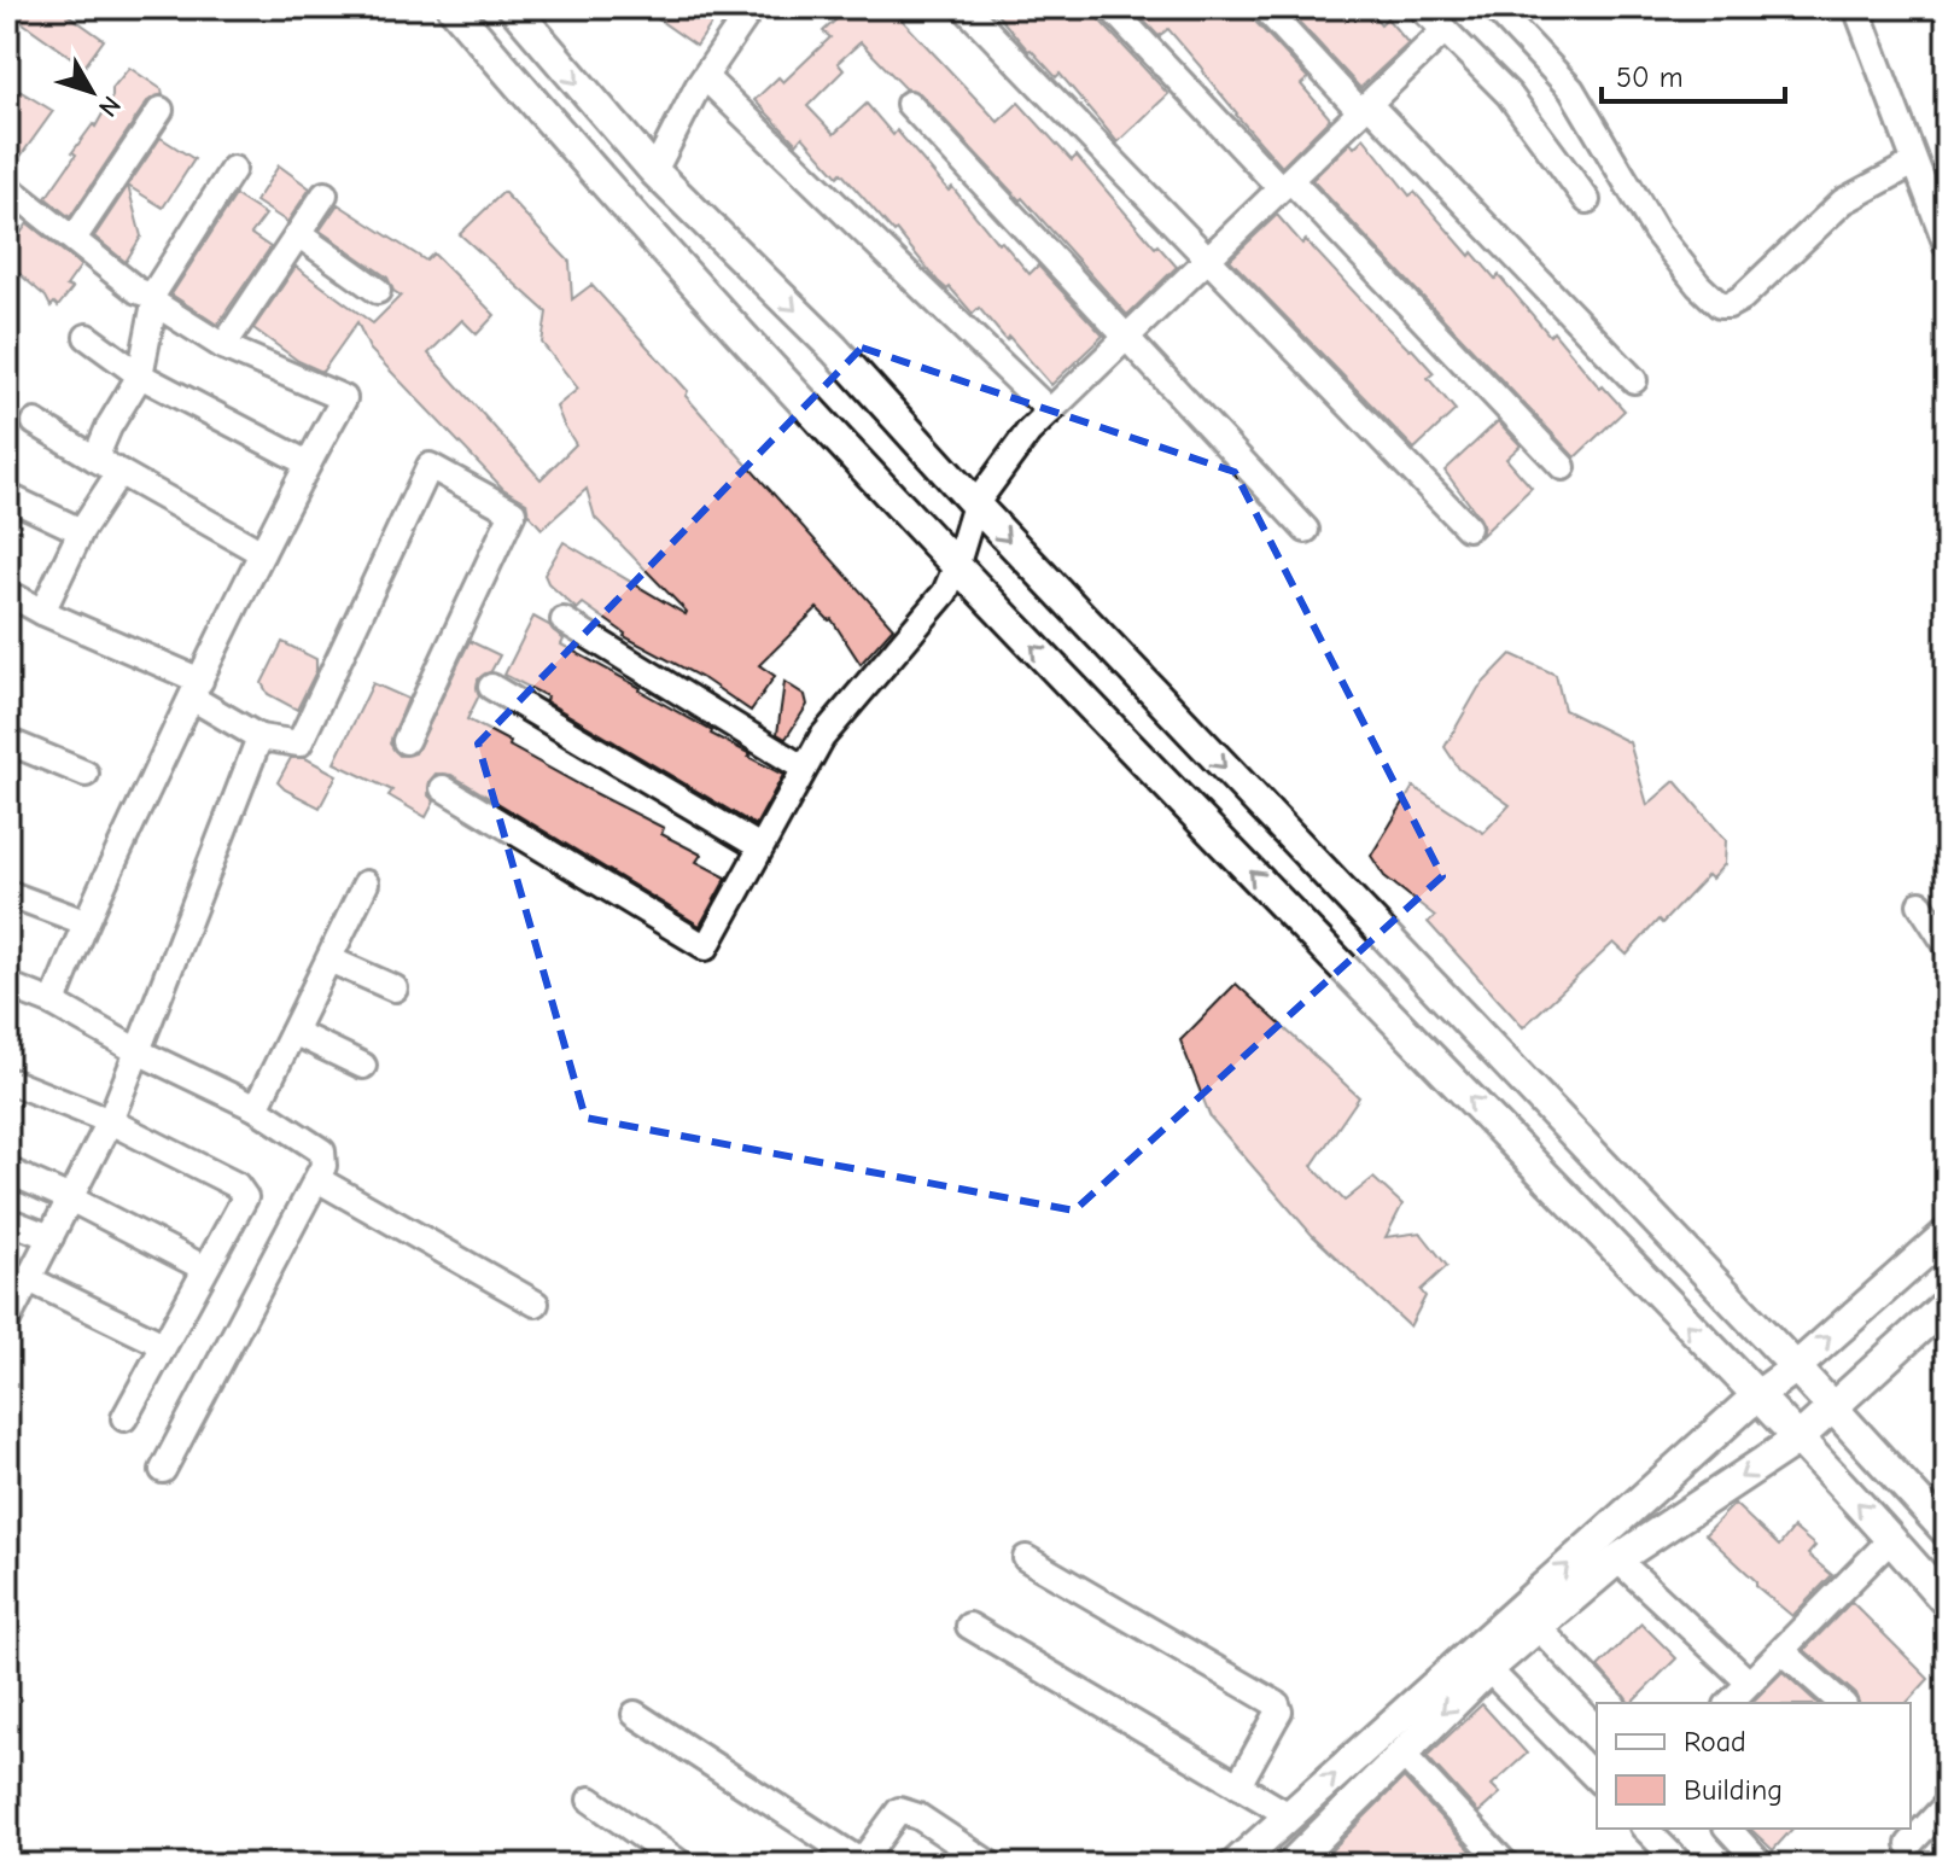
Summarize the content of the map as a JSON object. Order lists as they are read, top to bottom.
{
  "legend": ["Road", "Building"],
  "scale_bar": "50 m",
  "north": "bottom right"
}
